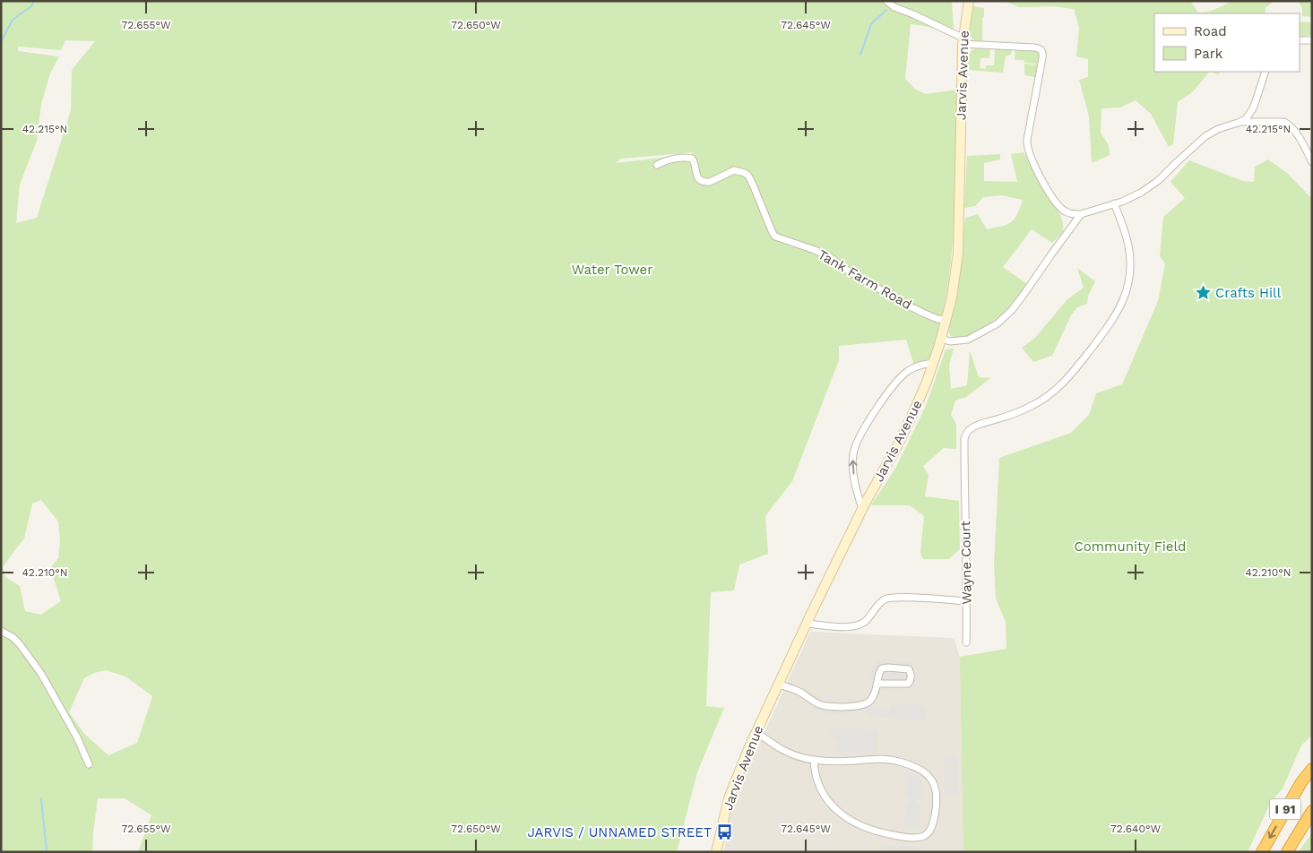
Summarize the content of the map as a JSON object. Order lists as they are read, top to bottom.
{
  "streets": {
    "highway": ["I 91"],
    "street": ["Jarvis Avenue", "Tank Farm Road", "Wayne Court"]
  },
  "crossings": [
    ["Jarvis Avenue", "Tank Farm Road"]
  ],
  "parks": ["Water Tower", "Community Field"],
  "places": {
    "place": ["Crafts Hill"],
    "bus stop": ["JARVIS / UNNAMED STREET"]
  },
  "legend": ["Road", "Park"],
  "coordinates": [
    "72.655°W",
    "72.650°W",
    "72.645°W",
    "42.215°N",
    "42.210°N",
    "72.640°W"
  ]
}
